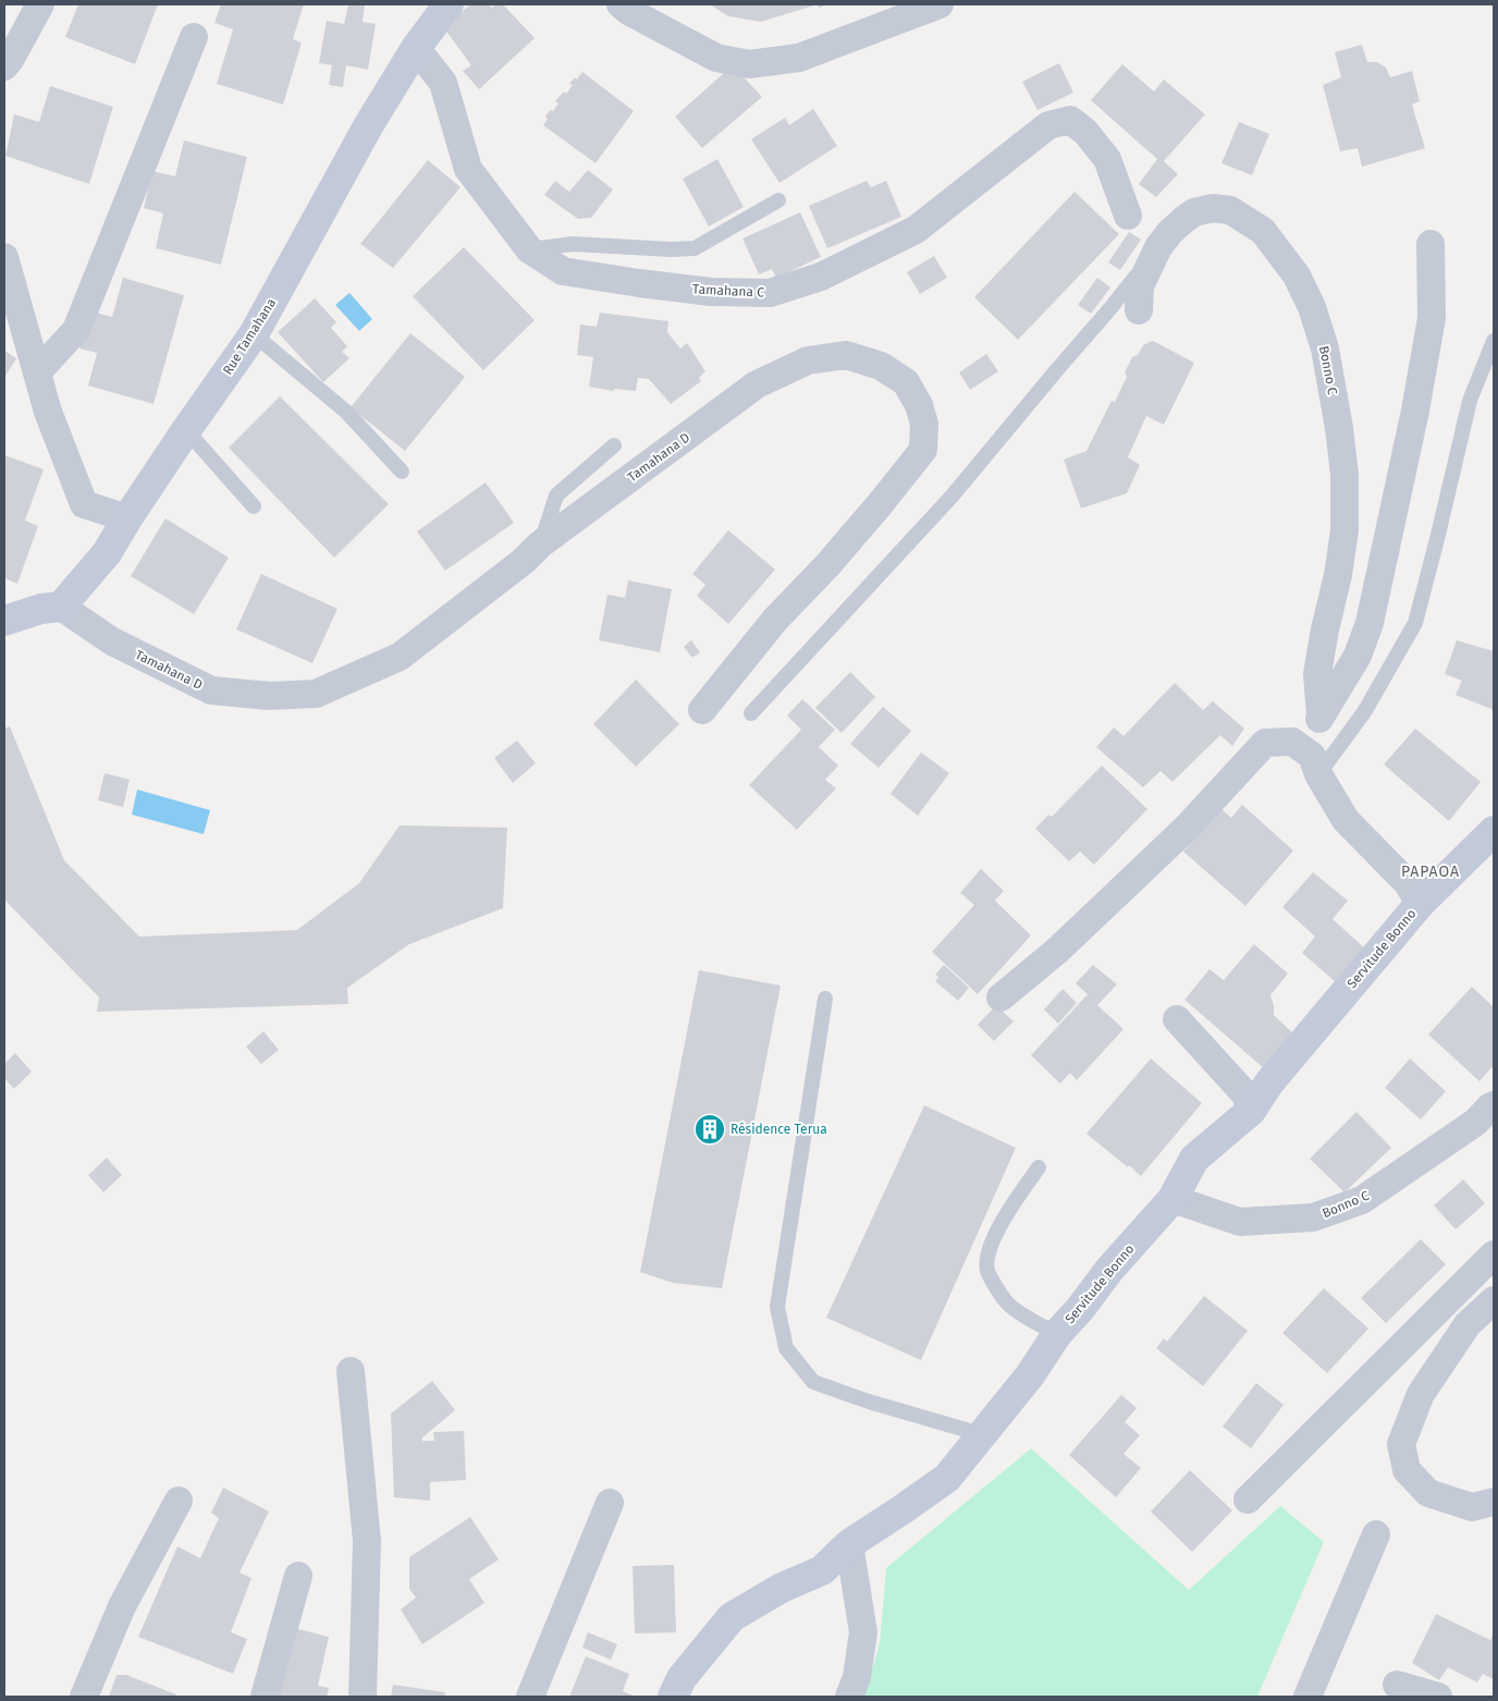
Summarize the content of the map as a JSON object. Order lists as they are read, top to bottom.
{
  "streets": {
    "street": [
      "Tamahana C",
      "Rue Tamahana",
      "Bonno C",
      "Tamahana D",
      "Servitude Bonno"
    ]
  },
  "crossings": [
    ["Tamahana C", "Rue Tamahana"],
    ["Rue Tamahana", "Tamahana D"],
    ["Bonno C", "Servitude Bonno"]
  ],
  "districts": ["PAPAOA"],
  "places": {
    "building": ["Résidence Terua"]
  }
}
